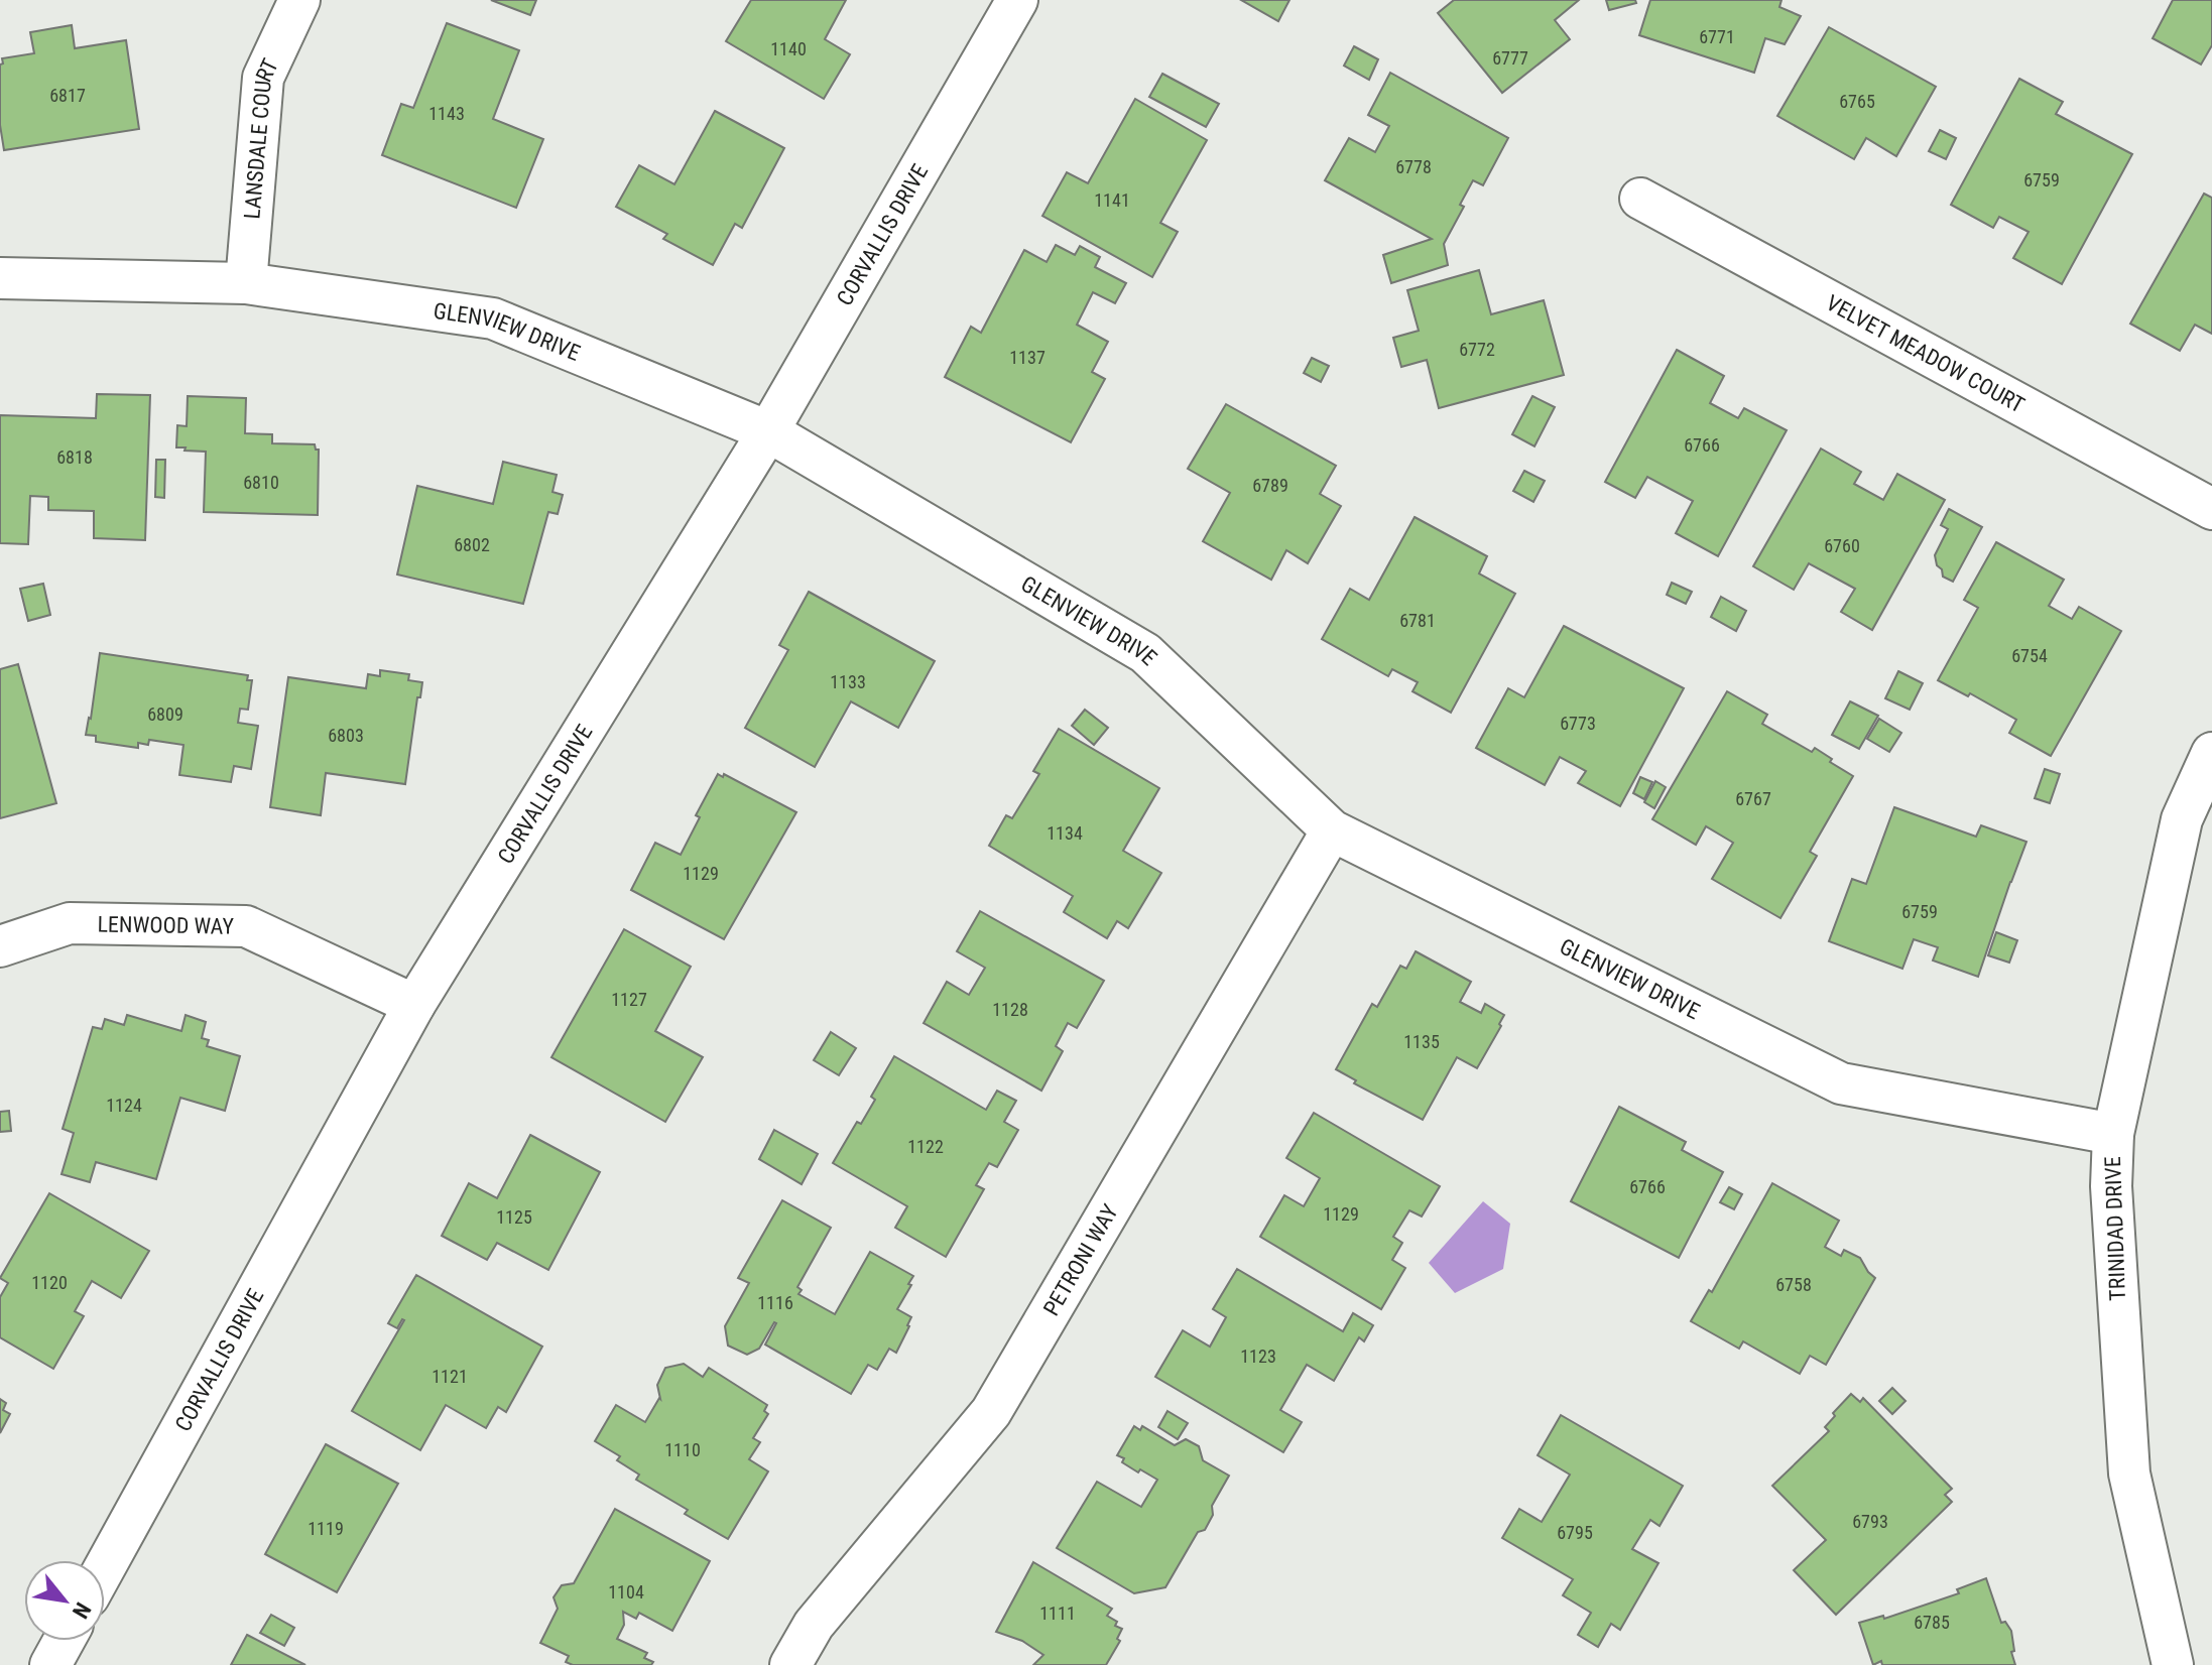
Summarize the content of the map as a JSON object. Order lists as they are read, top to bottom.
{
  "streets": {
    "street": [
      "LANSDALE COURT",
      "CORVALLIS DRIVE",
      "GLENVIEW DRIVE",
      "VELVET MEADOW COURT",
      "LENWOOD WAY",
      "TRINIDAD DRIVE",
      "PETRONI WAY"
    ]
  },
  "crossings": [
    ["LANSDALE COURT", "GLENVIEW DRIVE"],
    ["CORVALLIS DRIVE", "GLENVIEW DRIVE"],
    ["CORVALLIS DRIVE", "LENWOOD WAY"],
    ["GLENVIEW DRIVE", "TRINIDAD DRIVE"],
    ["GLENVIEW DRIVE", "PETRONI WAY"]
  ],
  "house_numbers": [
    "6771",
    "1140",
    "6777",
    "6817",
    "6765",
    "1143",
    "6778",
    "6759",
    "1141",
    "6772",
    "1137",
    "6766",
    "6818",
    "6810",
    "6789",
    "6802",
    "6760",
    "6781",
    "6754",
    "1133",
    "6809",
    "6773",
    "6803",
    "6767",
    "1134",
    "1129",
    "6759",
    "1127",
    "1128",
    "1135",
    "1124",
    "1122",
    "6766",
    "1129",
    "1125",
    "1120",
    "6758",
    "1116",
    "1123",
    "1121",
    "1110",
    "6793",
    "1119",
    "6795",
    "1104",
    "1111",
    "6785"
  ],
  "north": "bottom right"
}
